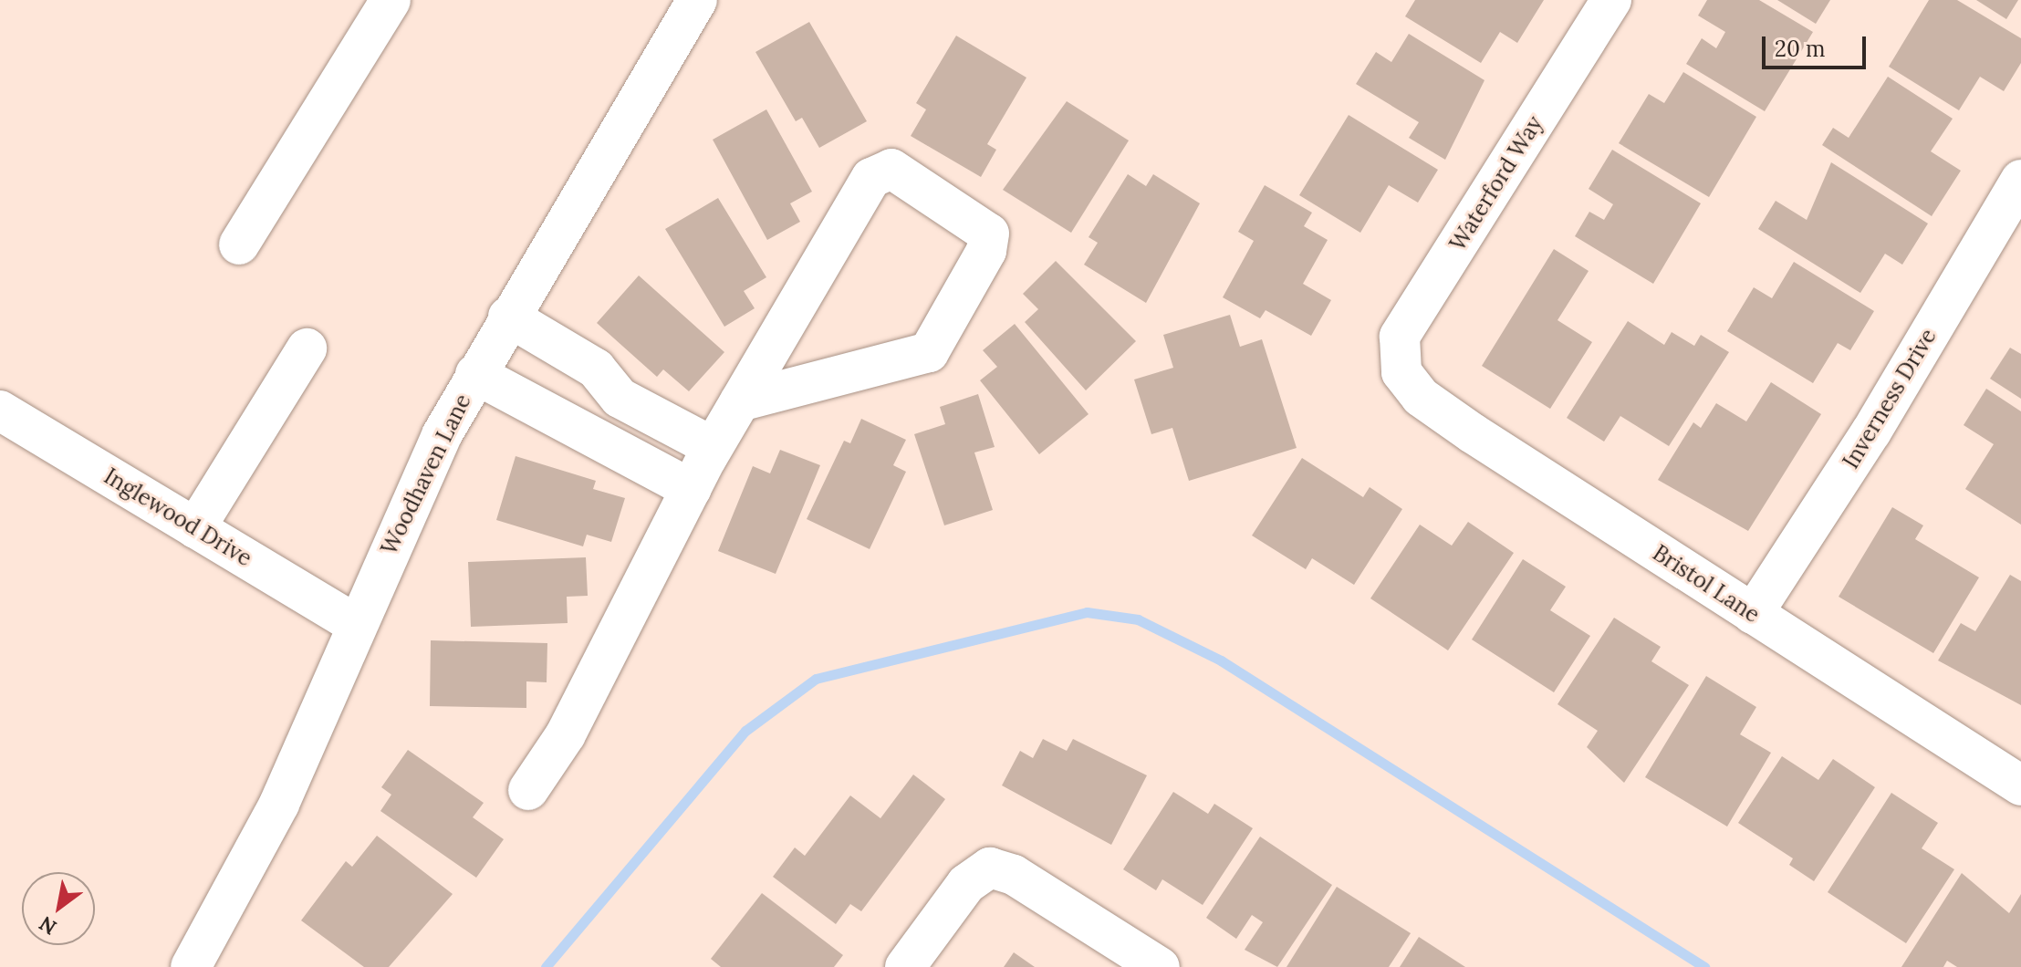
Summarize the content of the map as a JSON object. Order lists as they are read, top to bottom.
{
  "streets": {
    "street": [
      "Waterford Way",
      "Inverness Drive",
      "Woodhaven Lane",
      "Inglewood Drive",
      "Bristol Lane"
    ]
  },
  "crossings": [
    ["Waterford Way", "Bristol Lane"],
    ["Inverness Drive", "Bristol Lane"],
    ["Woodhaven Lane", "Inglewood Drive"]
  ],
  "scale_bar": "20 m",
  "north": "bottom left"
}
